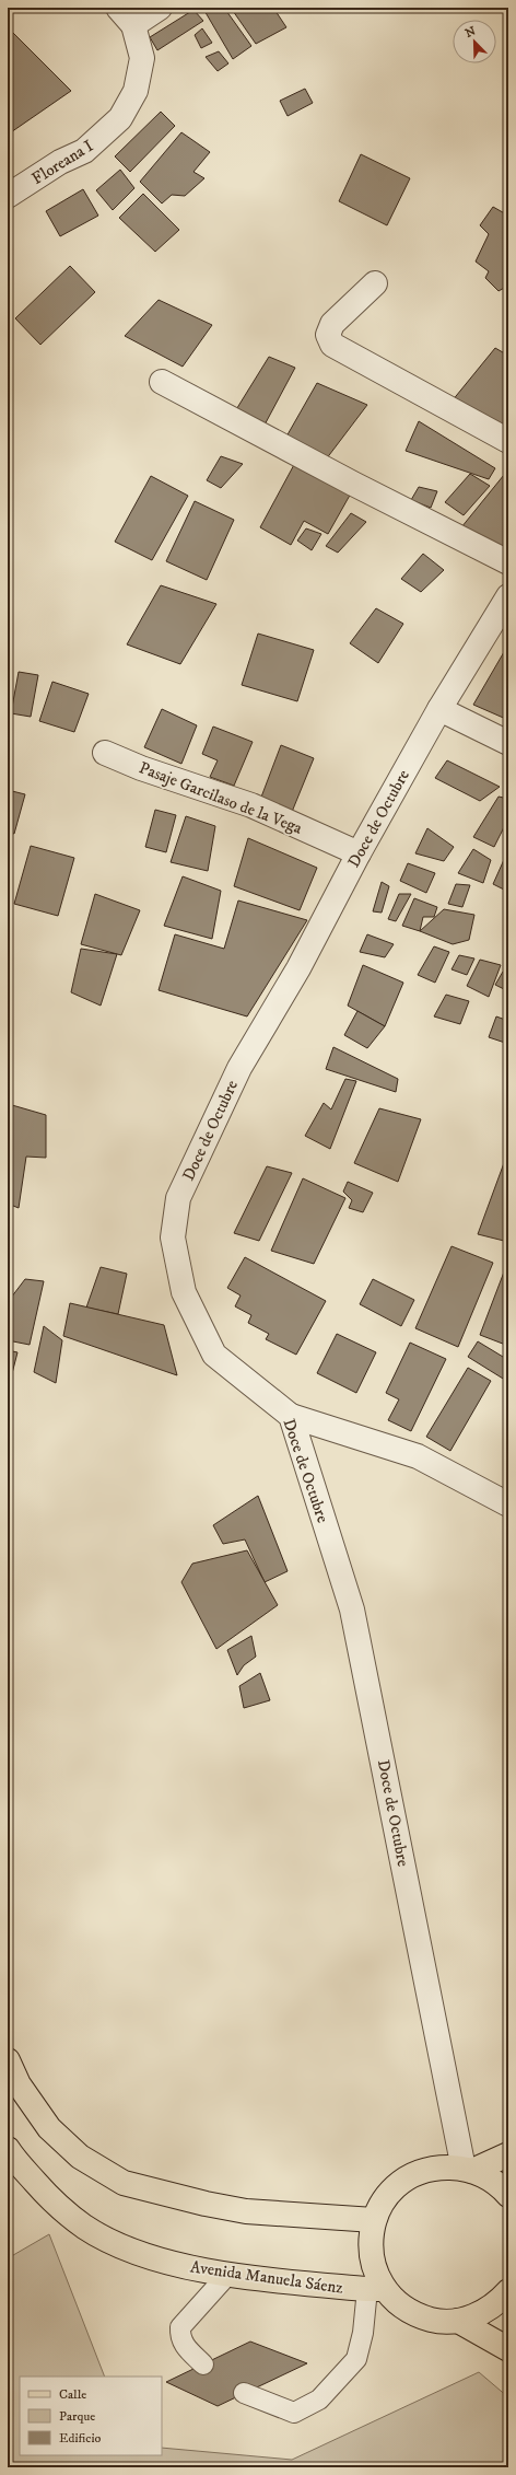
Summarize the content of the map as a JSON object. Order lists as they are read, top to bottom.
{
  "streets": {
    "main road": ["Avenida Manuela Sáenz"],
    "street": ["Floreana I", "Pasaje Garcilaso de la Vega", "Doce de Octubre"]
  },
  "crossings": [
    ["Pasaje Garcilaso de la Vega", "Doce de Octubre"]
  ],
  "legend": ["Calle", "Parque", "Edificio"],
  "north": "top left"
}
